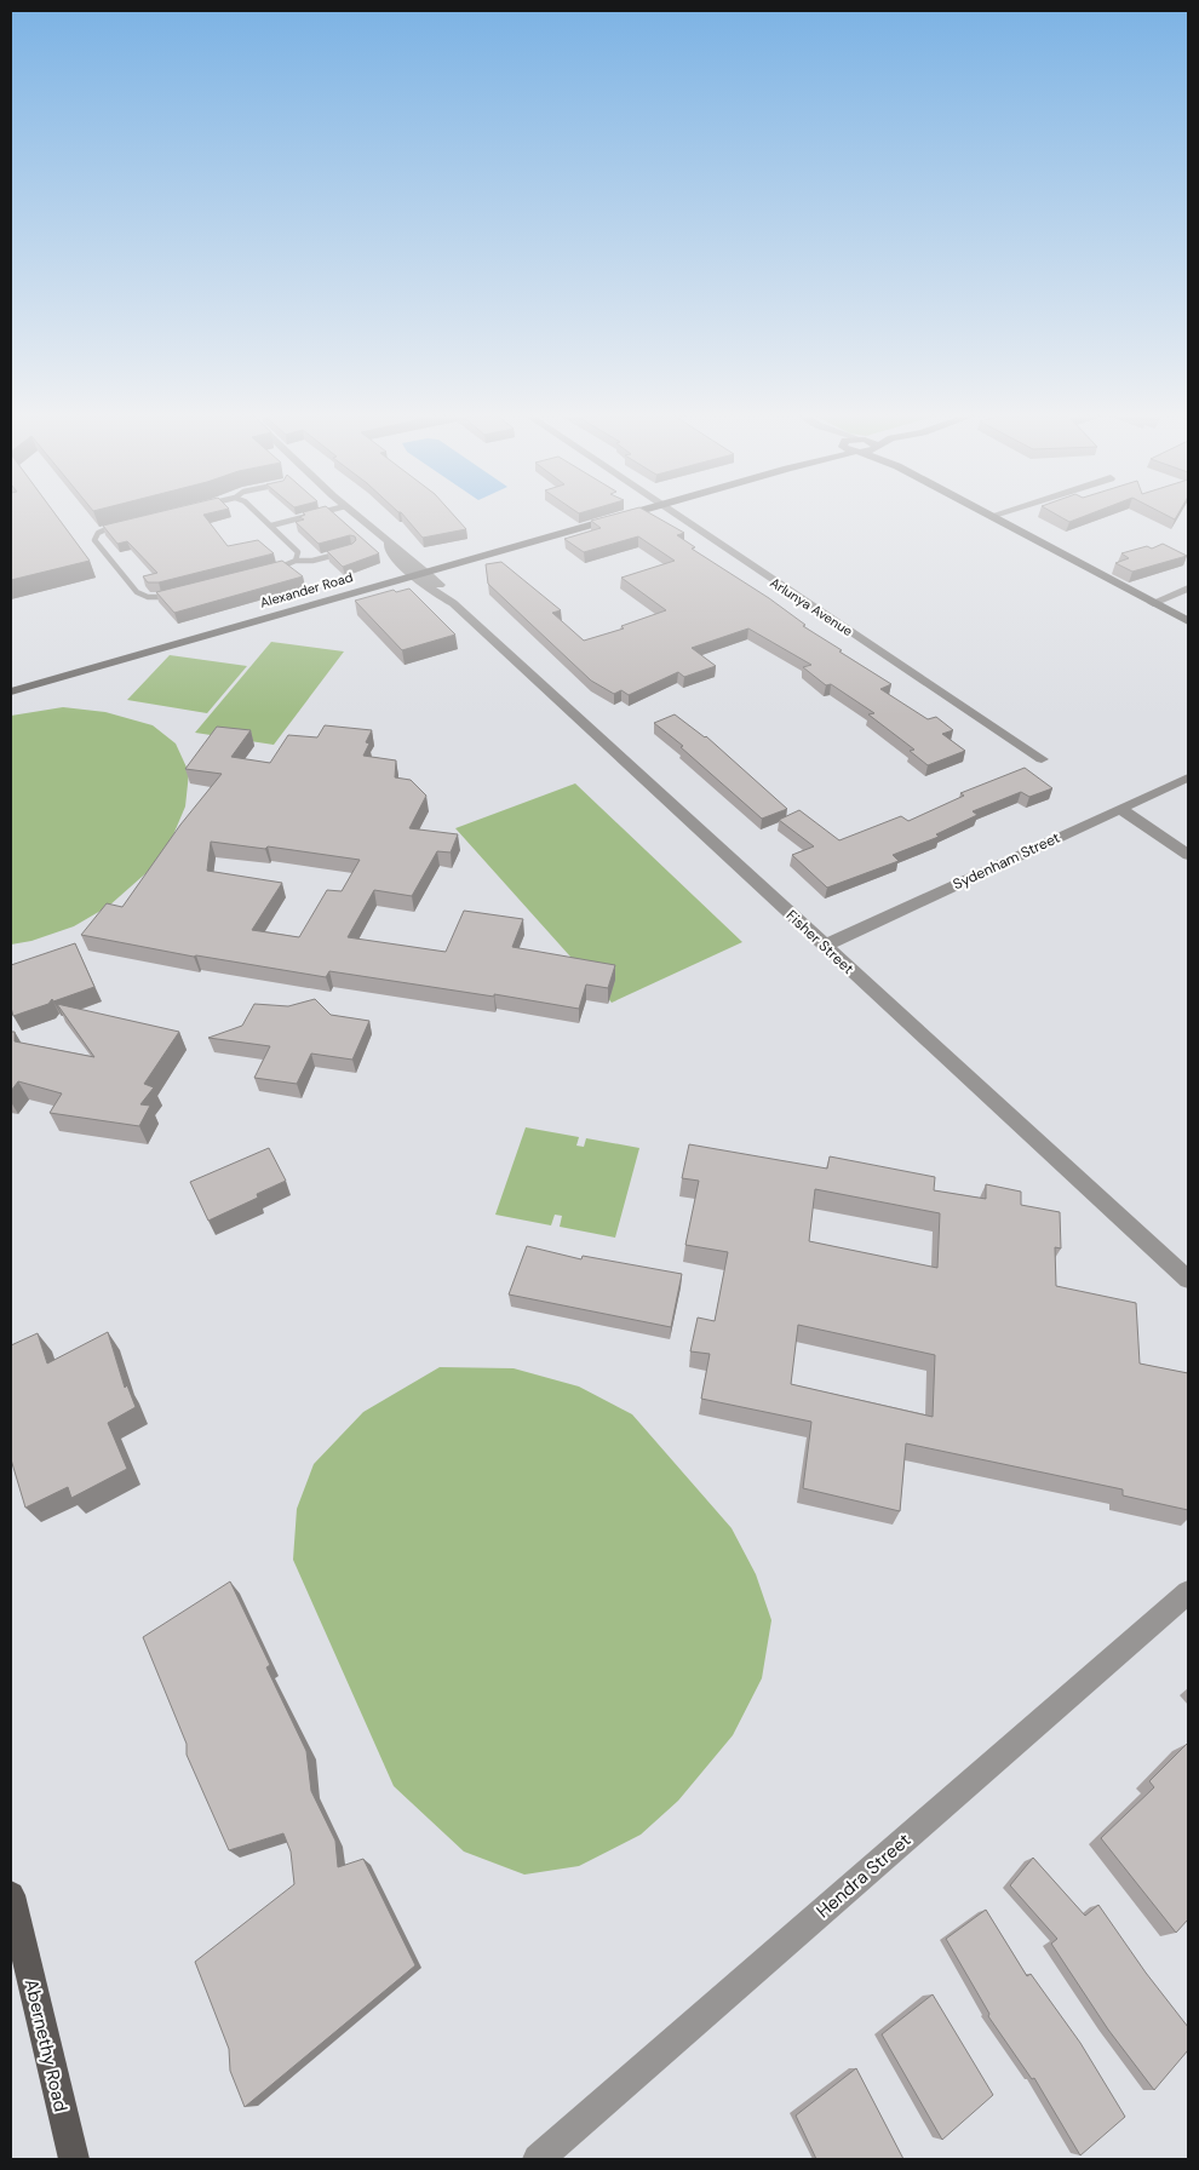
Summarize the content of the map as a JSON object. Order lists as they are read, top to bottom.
{
  "streets": {
    "main road": ["Alexander Road", "Abernethy Road"],
    "street": [
      "Arlunya Avenue",
      "Sydenham Street",
      "Fisher Street",
      "Hendra Street"
    ]
  },
  "crossings": [
    ["Alexander Road", "Fisher Street"],
    ["Sydenham Street", "Fisher Street"]
  ]
}
